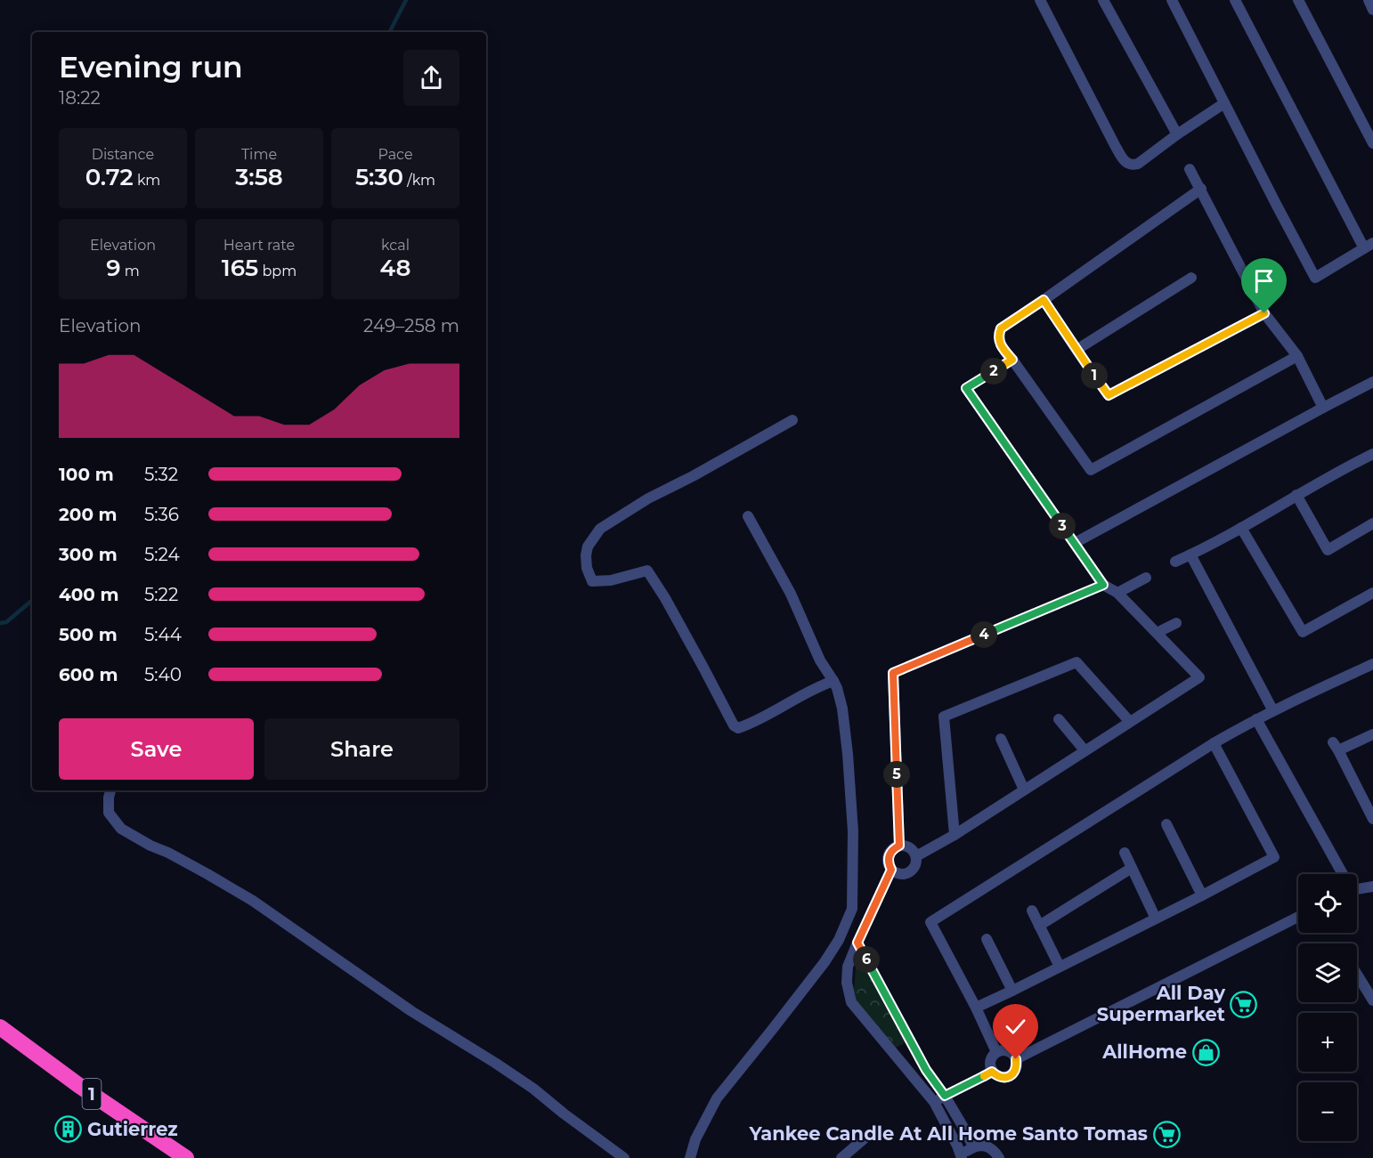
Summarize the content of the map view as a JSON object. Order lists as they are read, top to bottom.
{
  "streets": {
    "highway": ["1"]
  },
  "places": {
    "supermarket": ["All Day Supermarket", "Yankee Candle At All Home Santo Tomas"],
    "shop": ["AllHome"],
    "building": ["Gutierrez"]
  },
  "page": {
    "heading": ["Evening run", "18:22"],
    "stats": [
      ["Distance", "0.72 km"],
      ["Time", "3:58"],
      ["Pace", "5:30 /km"],
      ["Elevation", "9 m"],
      ["Heart rate", "165 bpm"],
      ["kcal", "48"]
    ],
    "chart": ["Elevation", "249–258 m"],
    "pins": [
      "2",
      "1",
      "3",
      "4",
      "5",
      "6"
    ],
    "list": [
      {
        "name": "100 m",
        "note": "5:32"
      },
      {
        "name": "200 m",
        "note": "5:36"
      },
      {
        "name": "300 m",
        "note": "5:24"
      },
      {
        "name": "400 m",
        "note": "5:22"
      },
      {
        "name": "500 m",
        "note": "5:44"
      },
      {
        "name": "600 m",
        "note": "5:40"
      }
    ],
    "buttons": ["Save", "Share"],
    "map_buttons": ["+", "−"]
  }
}
